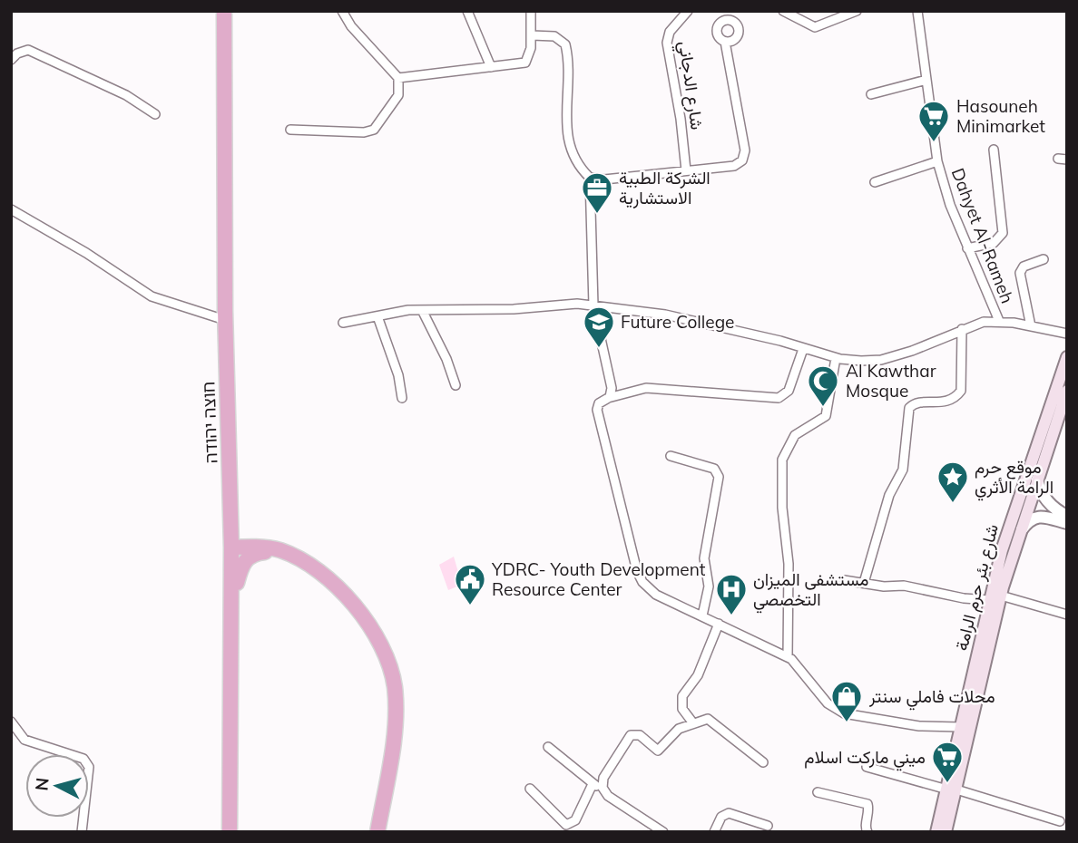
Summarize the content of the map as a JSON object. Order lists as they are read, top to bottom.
{
  "streets": {
    "highway": ["חוצה יהודה"],
    "main road": ["شارع بئر حرم الرامة"],
    "street": ["شارع الدجاني", "Dahyet Al-Rameh"]
  },
  "places": {
    "supermarket": ["Hasouneh Minimarket", "ميني ماركت اسلام"],
    "office": ["الشركة الطبية الاستشارية"],
    "school or university": ["Future College"],
    "mosque": ["Al Kawthar Mosque"],
    "place": ["موقع حرم الرامة الأثري"],
    "public building": ["YDRC- Youth Development Resource Center"],
    "hospital": ["مستشفى الميزان التخصصي"],
    "shop": ["محلات فاملي سنتر"]
  },
  "north": "left"
}
